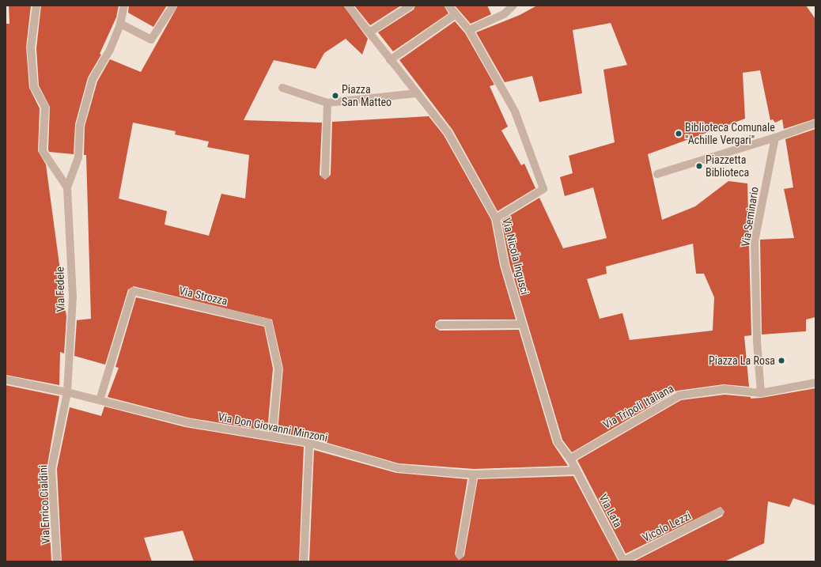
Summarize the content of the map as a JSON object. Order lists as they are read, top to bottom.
{
  "streets": {
    "street": [
      "Via Seminario",
      "Via Nicola Ingusci",
      "Via Fedele",
      "Via Strozza",
      "Via Tripoli Italiana",
      "Via Don Giovanni Minzoni",
      "Via Enrico Cialdini",
      "Via Lata",
      "Vicolo Lezzi"
    ]
  },
  "crossings": [
    ["Via Seminario", "Via Tripoli Italiana"],
    ["Via Nicola Ingusci", "Via Tripoli Italiana"],
    ["Via Nicola Ingusci", "Via Don Giovanni Minzoni"],
    ["Via Nicola Ingusci", "Via Lata"],
    ["Via Fedele", "Via Don Giovanni Minzoni"],
    ["Via Fedele", "Via Enrico Cialdini"],
    ["Via Strozza", "Via Don Giovanni Minzoni"],
    ["Via Don Giovanni Minzoni", "Via Enrico Cialdini"],
    ["Via Don Giovanni Minzoni", "Via Lata"],
    ["Via Lata", "Vicolo Lezzi"]
  ],
  "places": [
    "Piazza San Matteo",
    "Biblioteca Comunale \"Achille Vergari\"",
    "Piazzetta Biblioteca",
    "Piazza La Rosa"
  ]
}
